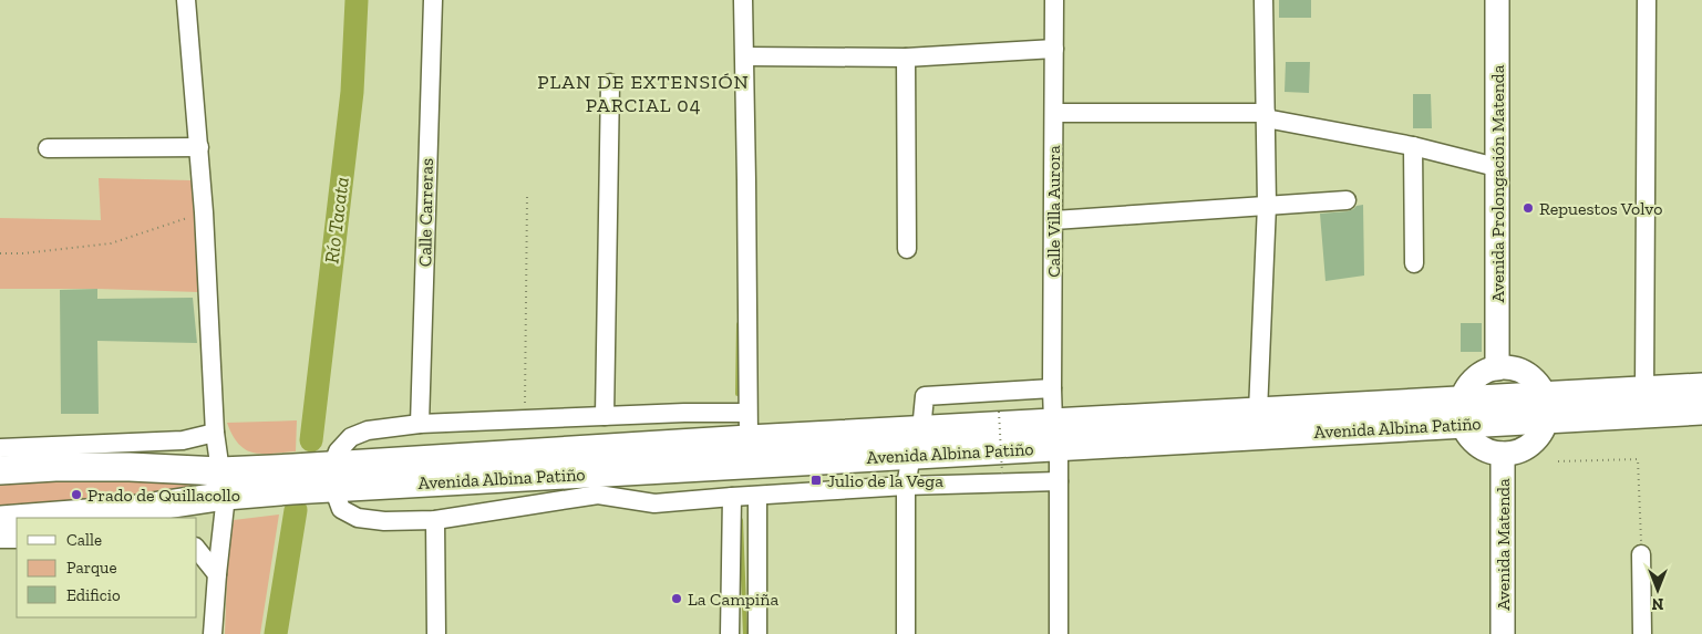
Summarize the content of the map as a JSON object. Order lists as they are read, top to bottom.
{
  "streets": {
    "highway": ["Avenida Albina Patiño"],
    "main road": ["Avenida Prolongación Matenda", "Avenida Matenda"],
    "street": ["Calle Villa Aurora", "Calle Carreras"]
  },
  "crossings": [
    ["Calle Villa Aurora", "Avenida Albina Patiño"]
  ],
  "districts": ["PLAN DE EXTENSIÓN PARCIAL 04"],
  "water": ["Río Tacata"],
  "places": {
    "other": ["Repuestos Volvo", "Prado de Quillacollo", "La Campiña"],
    "transit": ["Julio de la Vega"]
  },
  "legend": ["Calle", "Parque", "Edificio"],
  "north": "bottom"
}
